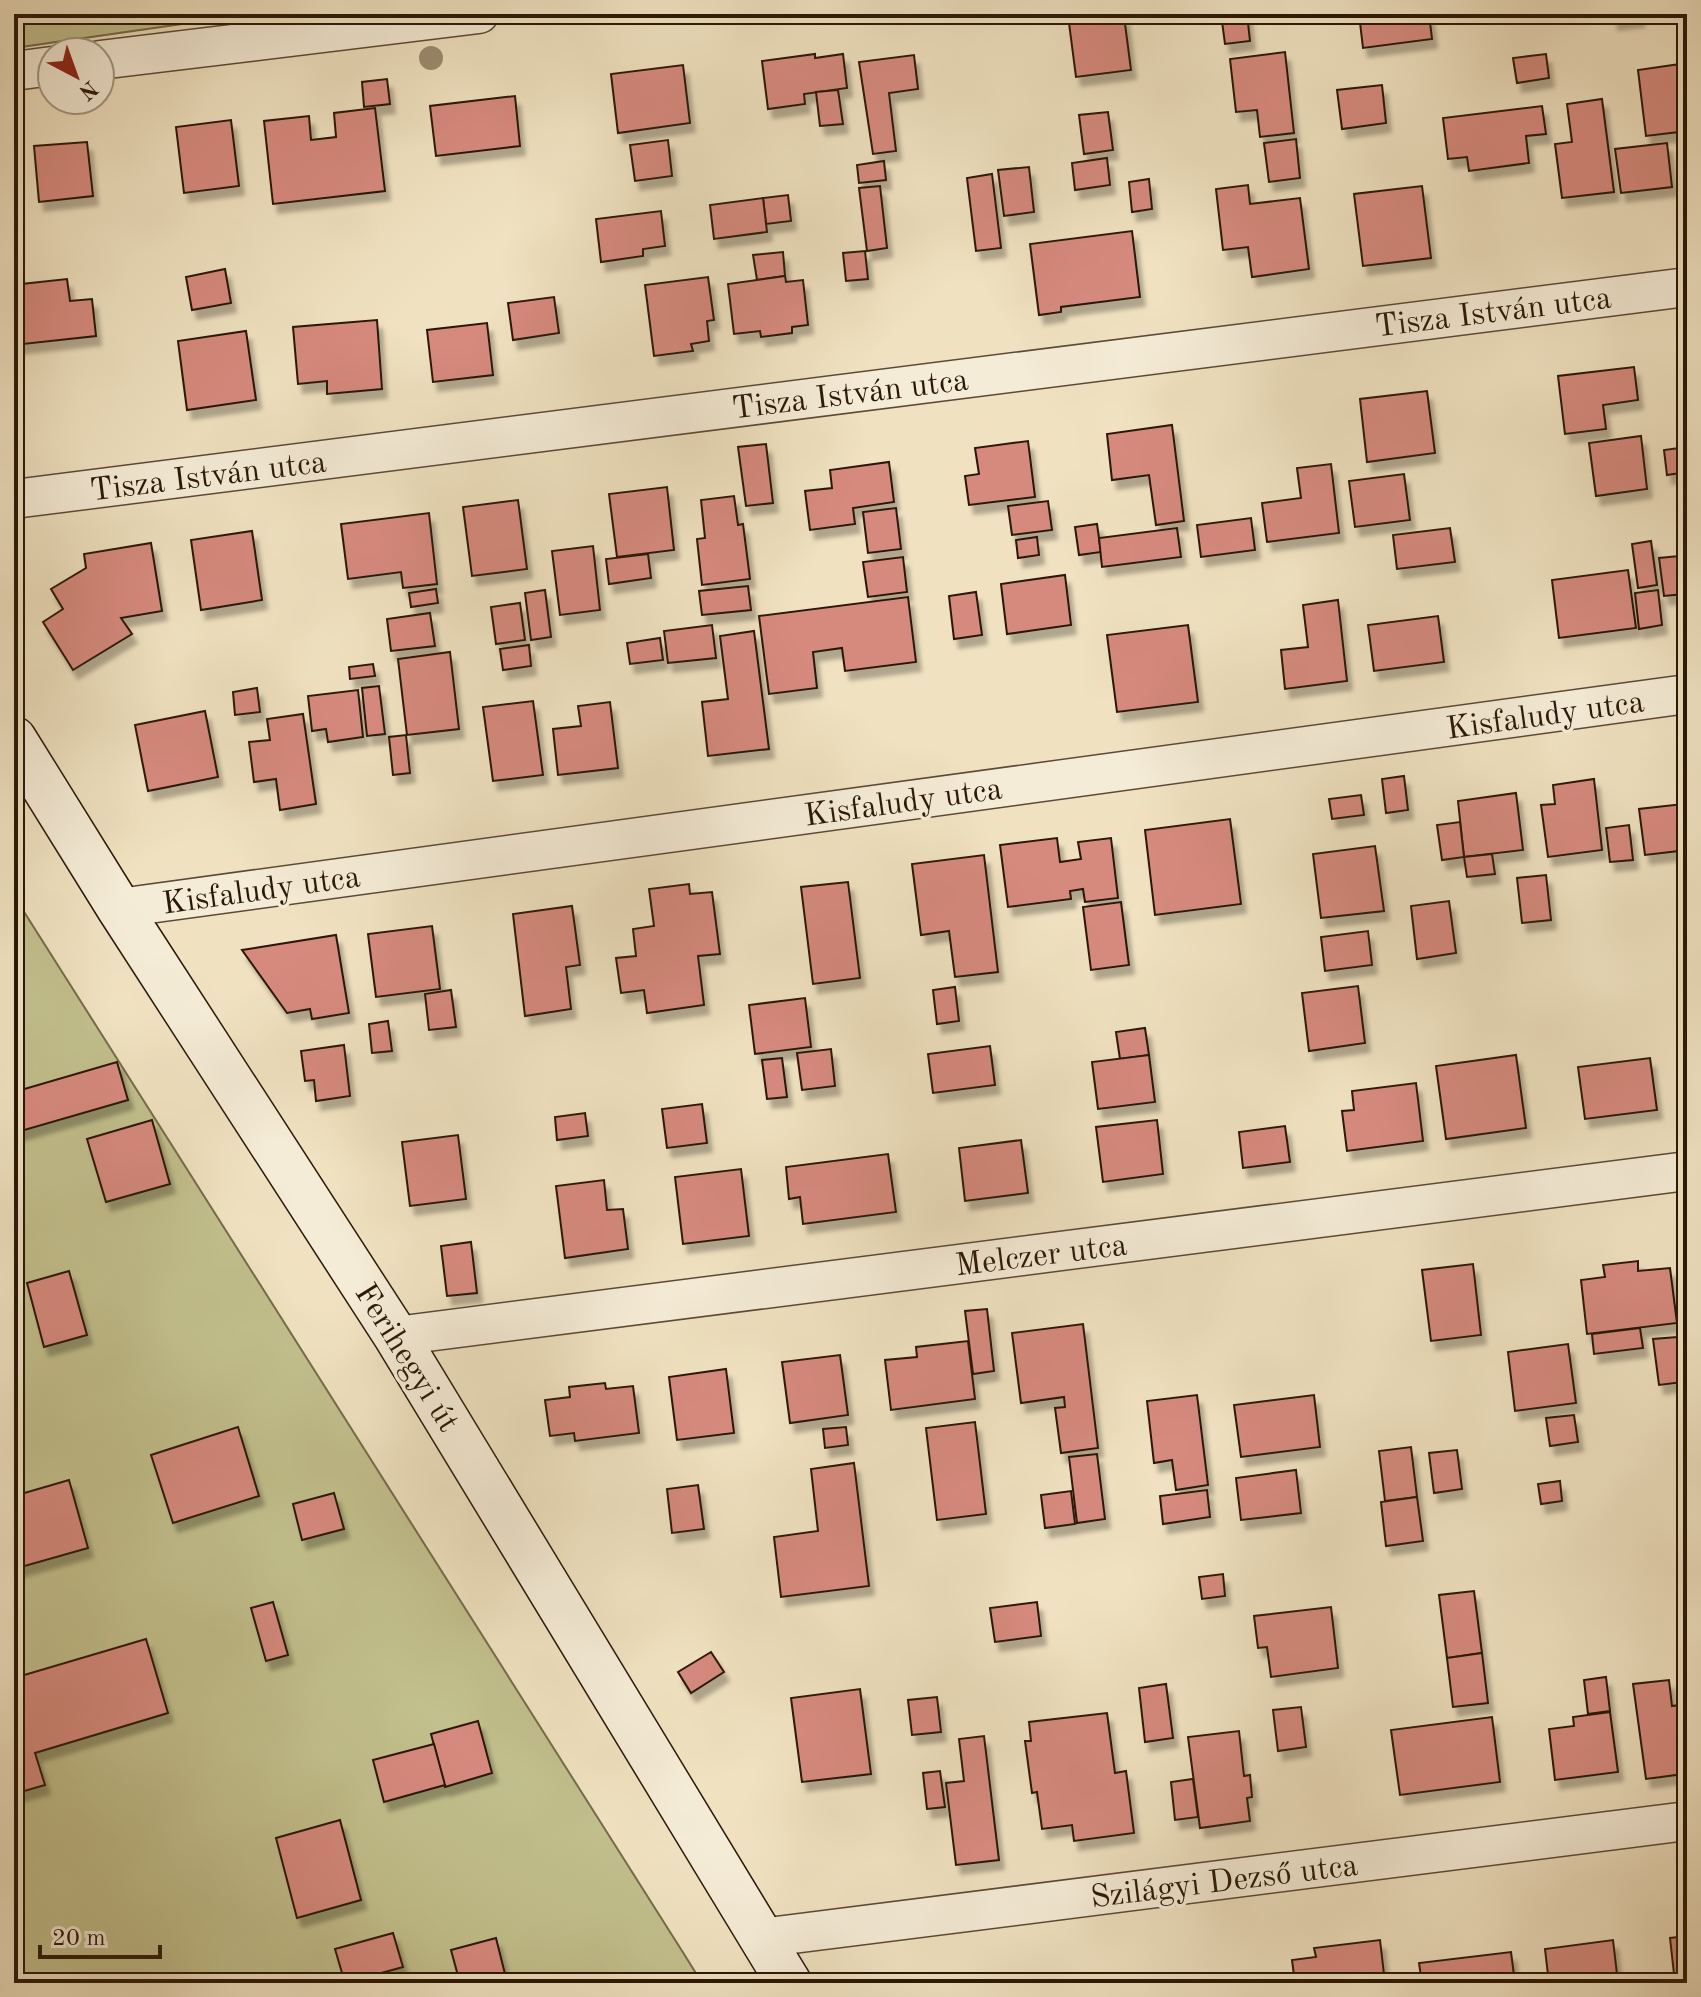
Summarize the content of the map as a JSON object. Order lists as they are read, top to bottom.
{
  "streets": {
    "main road": ["Ferihegyi út"],
    "street": [
      "Tisza István utca",
      "Kisfaludy utca",
      "Melczer utca",
      "Szilágyi Dezső utca"
    ]
  },
  "crossings": [
    ["Kisfaludy utca", "Ferihegyi út"],
    ["Melczer utca", "Ferihegyi út"],
    ["Ferihegyi út", "Szilágyi Dezső utca"]
  ],
  "scale_bar": "20 m",
  "north": "bottom right"
}
